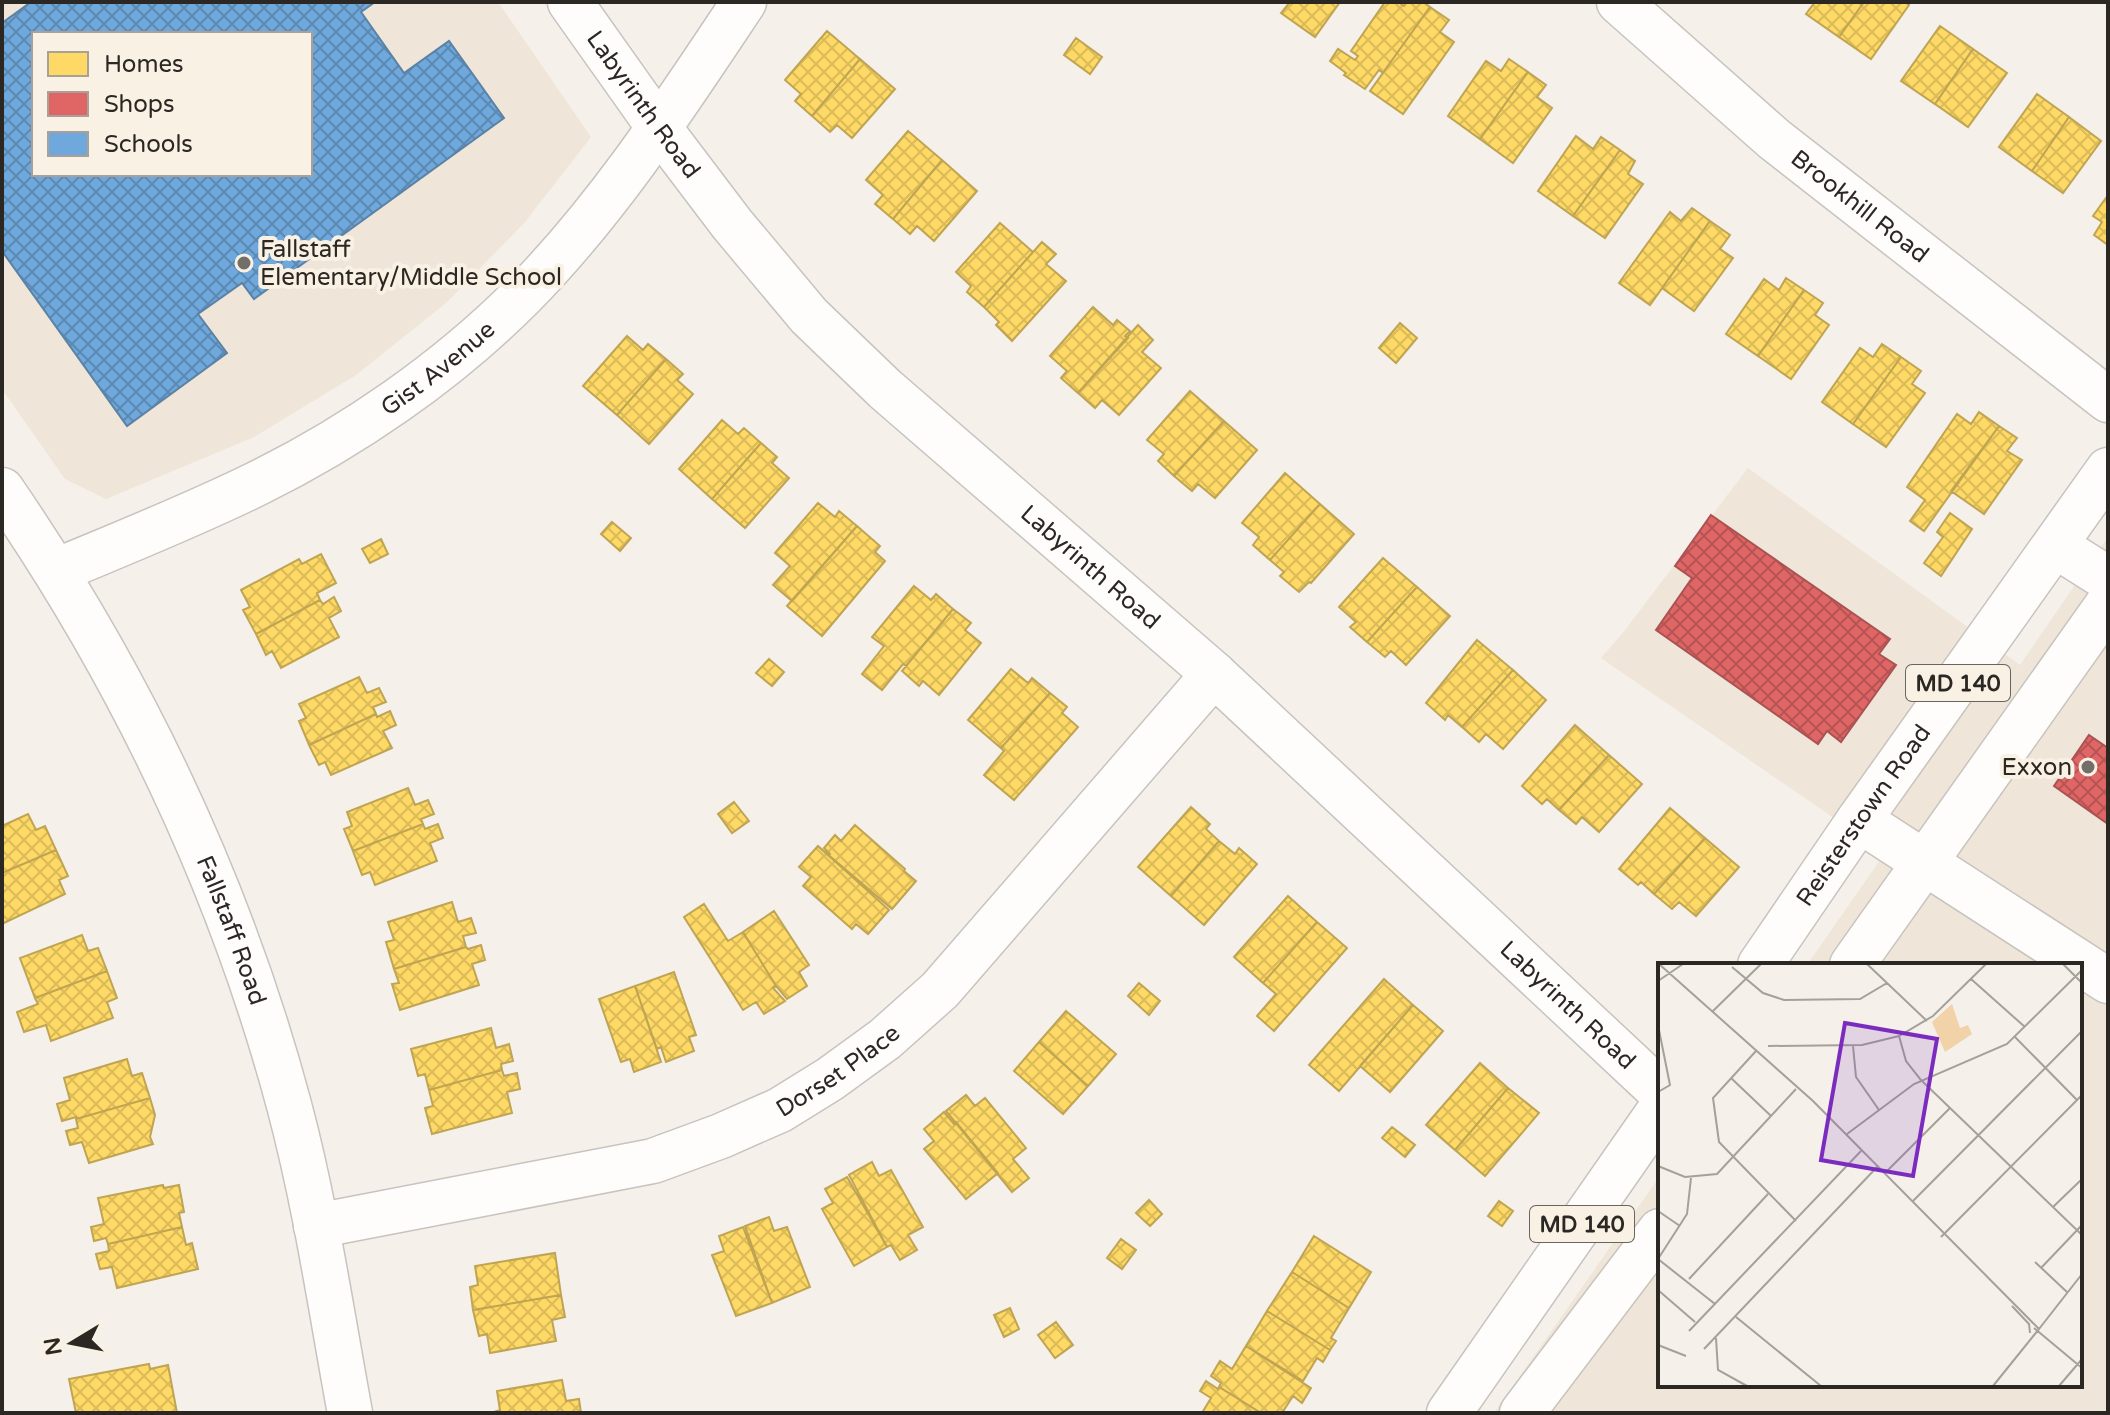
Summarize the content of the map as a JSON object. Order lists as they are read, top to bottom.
{
  "streets": {
    "street": [
      "Labyrinth Road",
      "Brookhill Road",
      "Gist Avenue",
      "MD 140",
      "Reisterstown Road",
      "Fallstaff Road",
      "Dorset Place"
    ]
  },
  "crossings": [
    ["Labyrinth Road", "Gist Avenue"],
    ["Labyrinth Road", "Dorset Place"],
    ["Gist Avenue", "Fallstaff Road"],
    ["Fallstaff Road", "Dorset Place"]
  ],
  "places": ["Fallstaff Elementary/Middle School", "Exxon"],
  "legend": ["Homes", "Shops", "Schools"],
  "north": "left"
}
